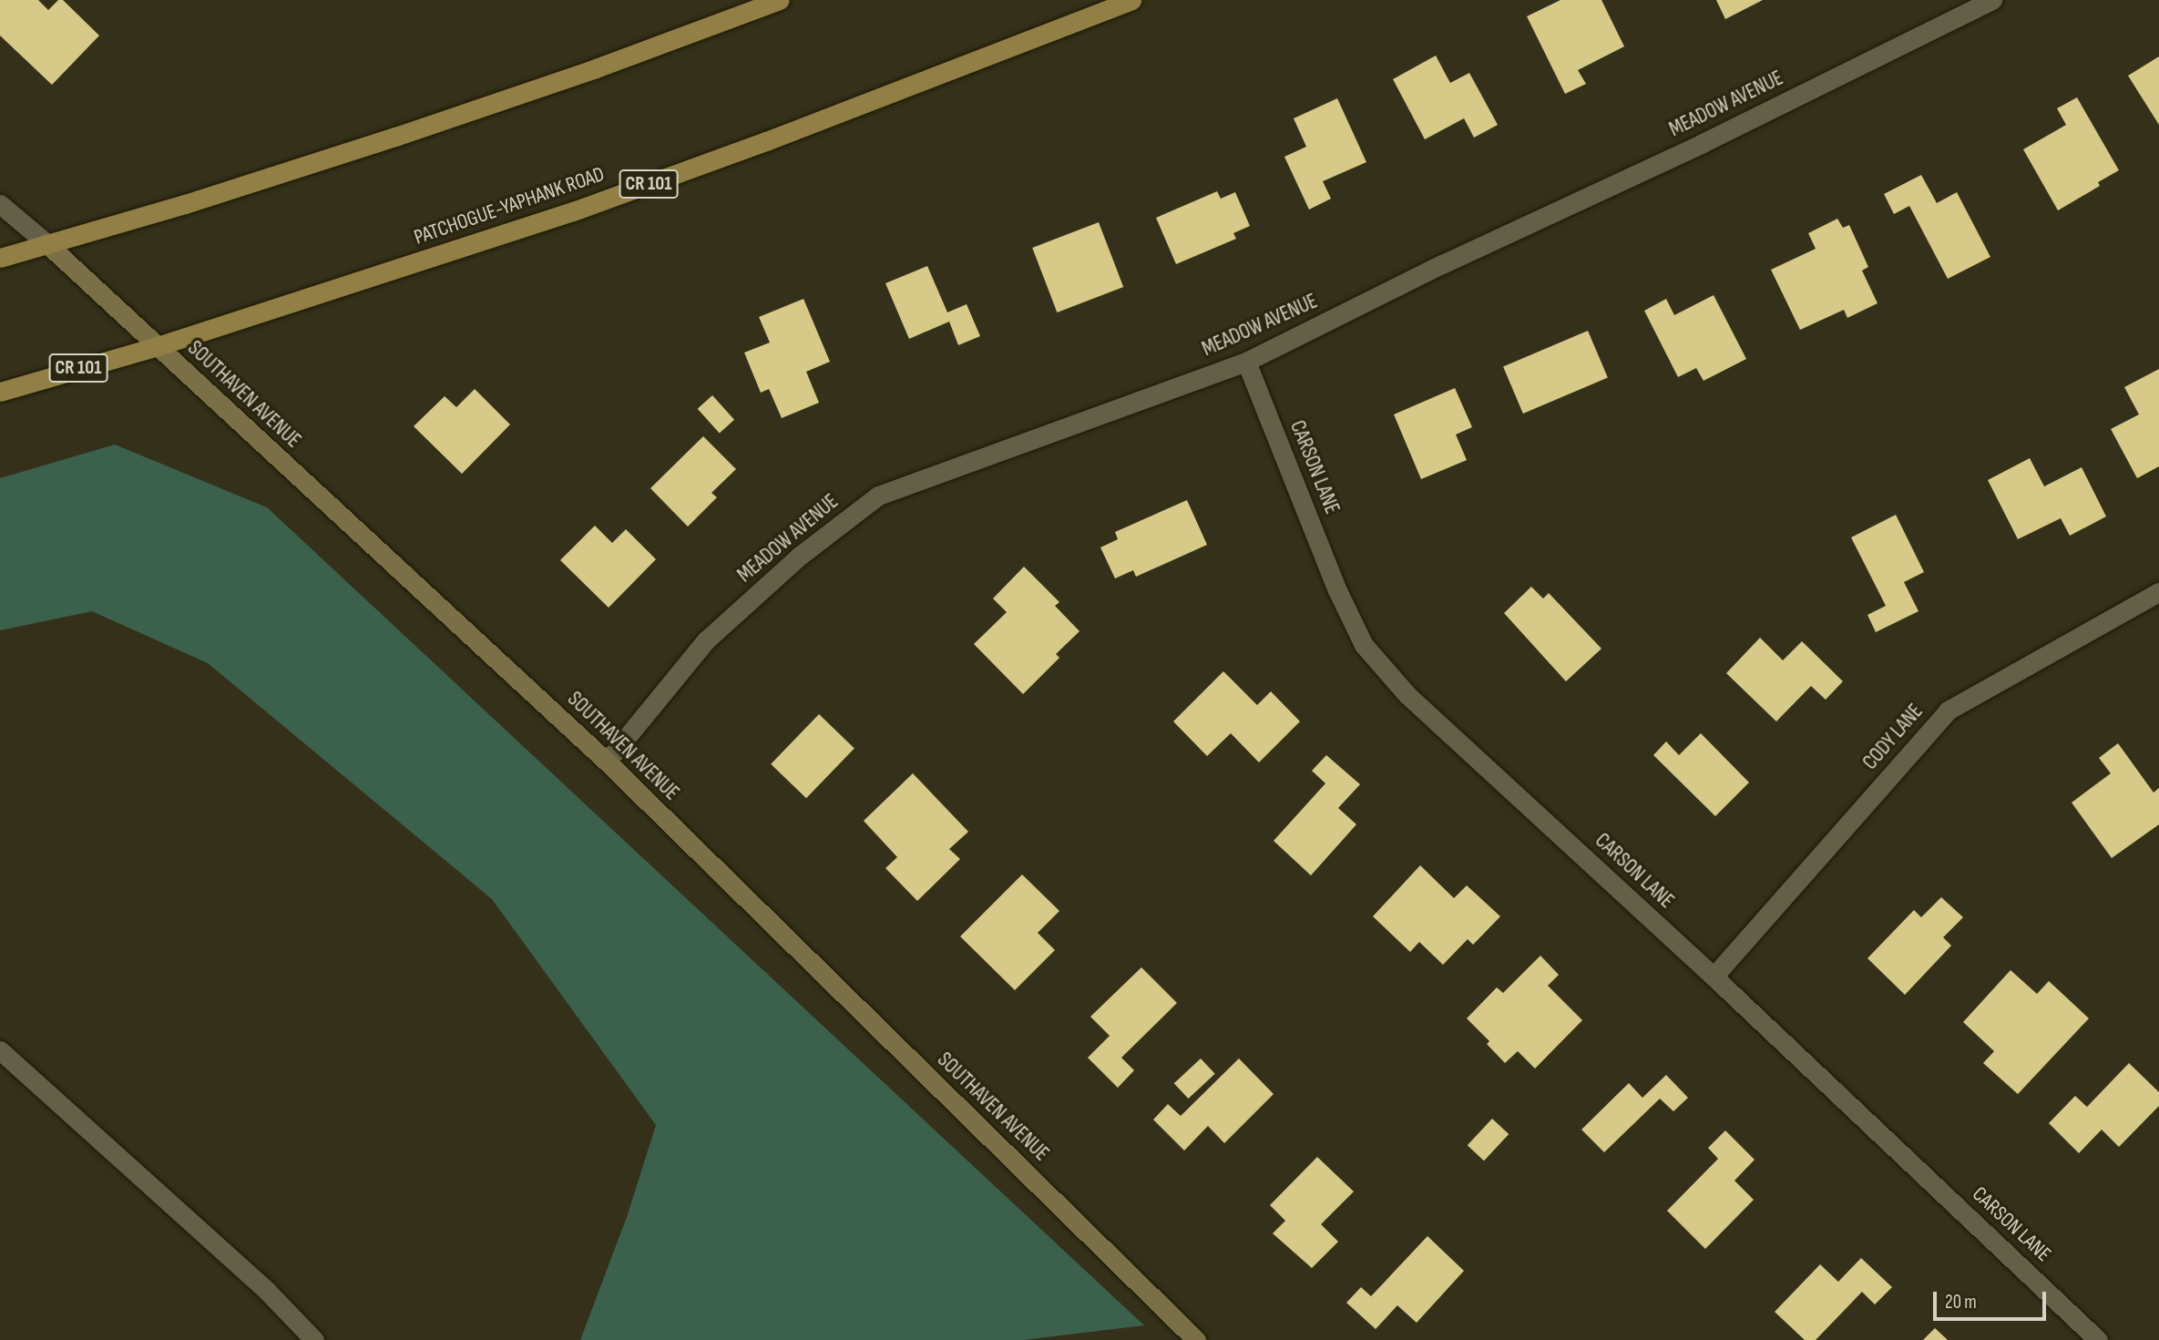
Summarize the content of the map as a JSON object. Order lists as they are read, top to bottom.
{
  "streets": {
    "main road": ["CR 101", "PATCHOGUE-YAPHANK ROAD"],
    "street": [
      "MEADOW AVENUE",
      "SOUTHAVEN AVENUE",
      "CARSON LANE",
      "CODY LANE"
    ]
  },
  "crossings": [
    ["MEADOW AVENUE", "SOUTHAVEN AVENUE"],
    ["MEADOW AVENUE", "CARSON LANE"],
    ["PATCHOGUE-YAPHANK ROAD", "SOUTHAVEN AVENUE"],
    ["CARSON LANE", "CODY LANE"]
  ],
  "scale_bar": "20 m"
}
